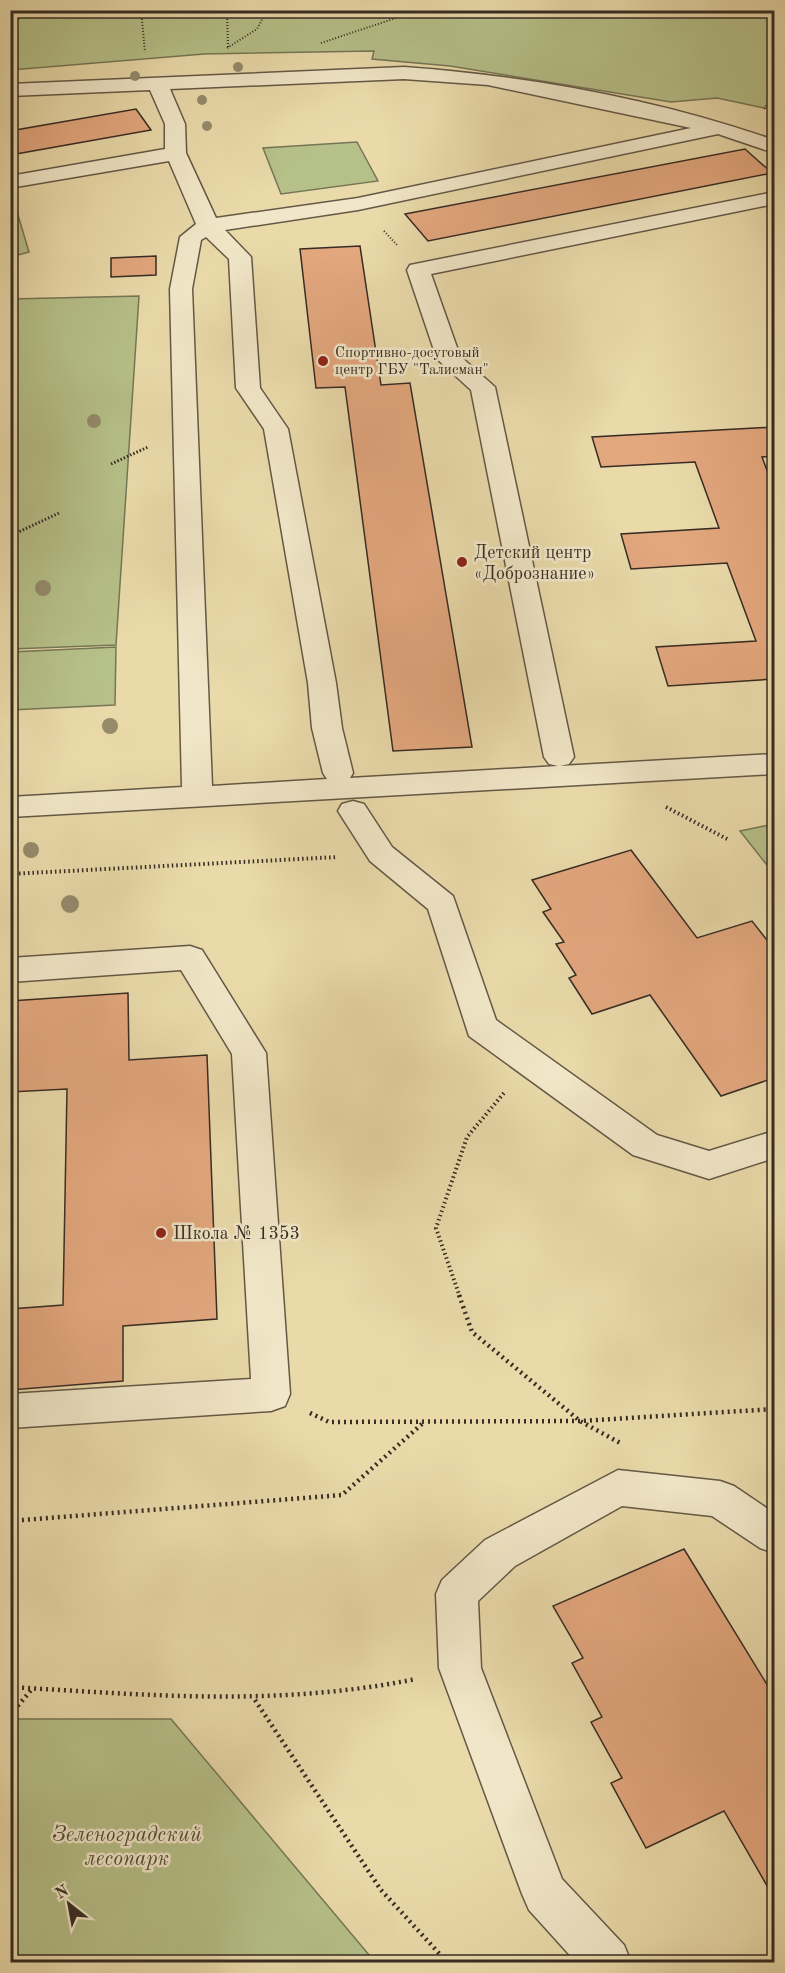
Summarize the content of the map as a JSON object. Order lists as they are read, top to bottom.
{
  "parks": ["Зеленоградский лесопарк"],
  "places": ["Спортивно-досуговый центр ГБУ \"Талисман\"", "Детский центр «Добрознание»", "Школа № 1353"],
  "north": "top left"
}
